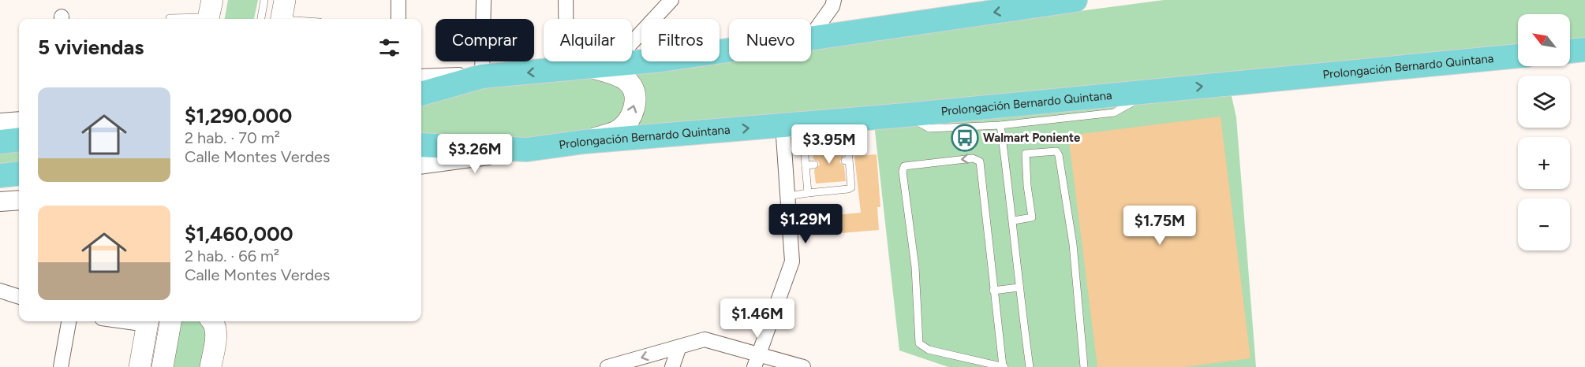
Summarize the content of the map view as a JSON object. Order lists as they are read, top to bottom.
{
  "streets": {
    "main road": ["Prolongación Bernardo Quintana"]
  },
  "one_way": ["Prolongación Bernardo Quintana"],
  "places": {
    "bus stop": ["Walmart Poniente"]
  },
  "north": "top left",
  "page": {
    "map_buttons": ["+", "−"],
    "chip": [
      "Comprar",
      "Alquilar",
      "Filtros",
      "Nuevo"
    ],
    "heading": "5 viviendas",
    "list": [
      {
        "name": "$1,290,000",
        "note": "2 hab. · 70 m² · Calle Montes Verdes"
      },
      {
        "name": "$1,460,000",
        "note": "2 hab. · 66 m² · Calle Montes Verdes"
      }
    ],
    "price": [
      "$3.95M",
      "$3.26M",
      "$1.29M",
      "$1.75M",
      "$1.46M"
    ]
  }
}
